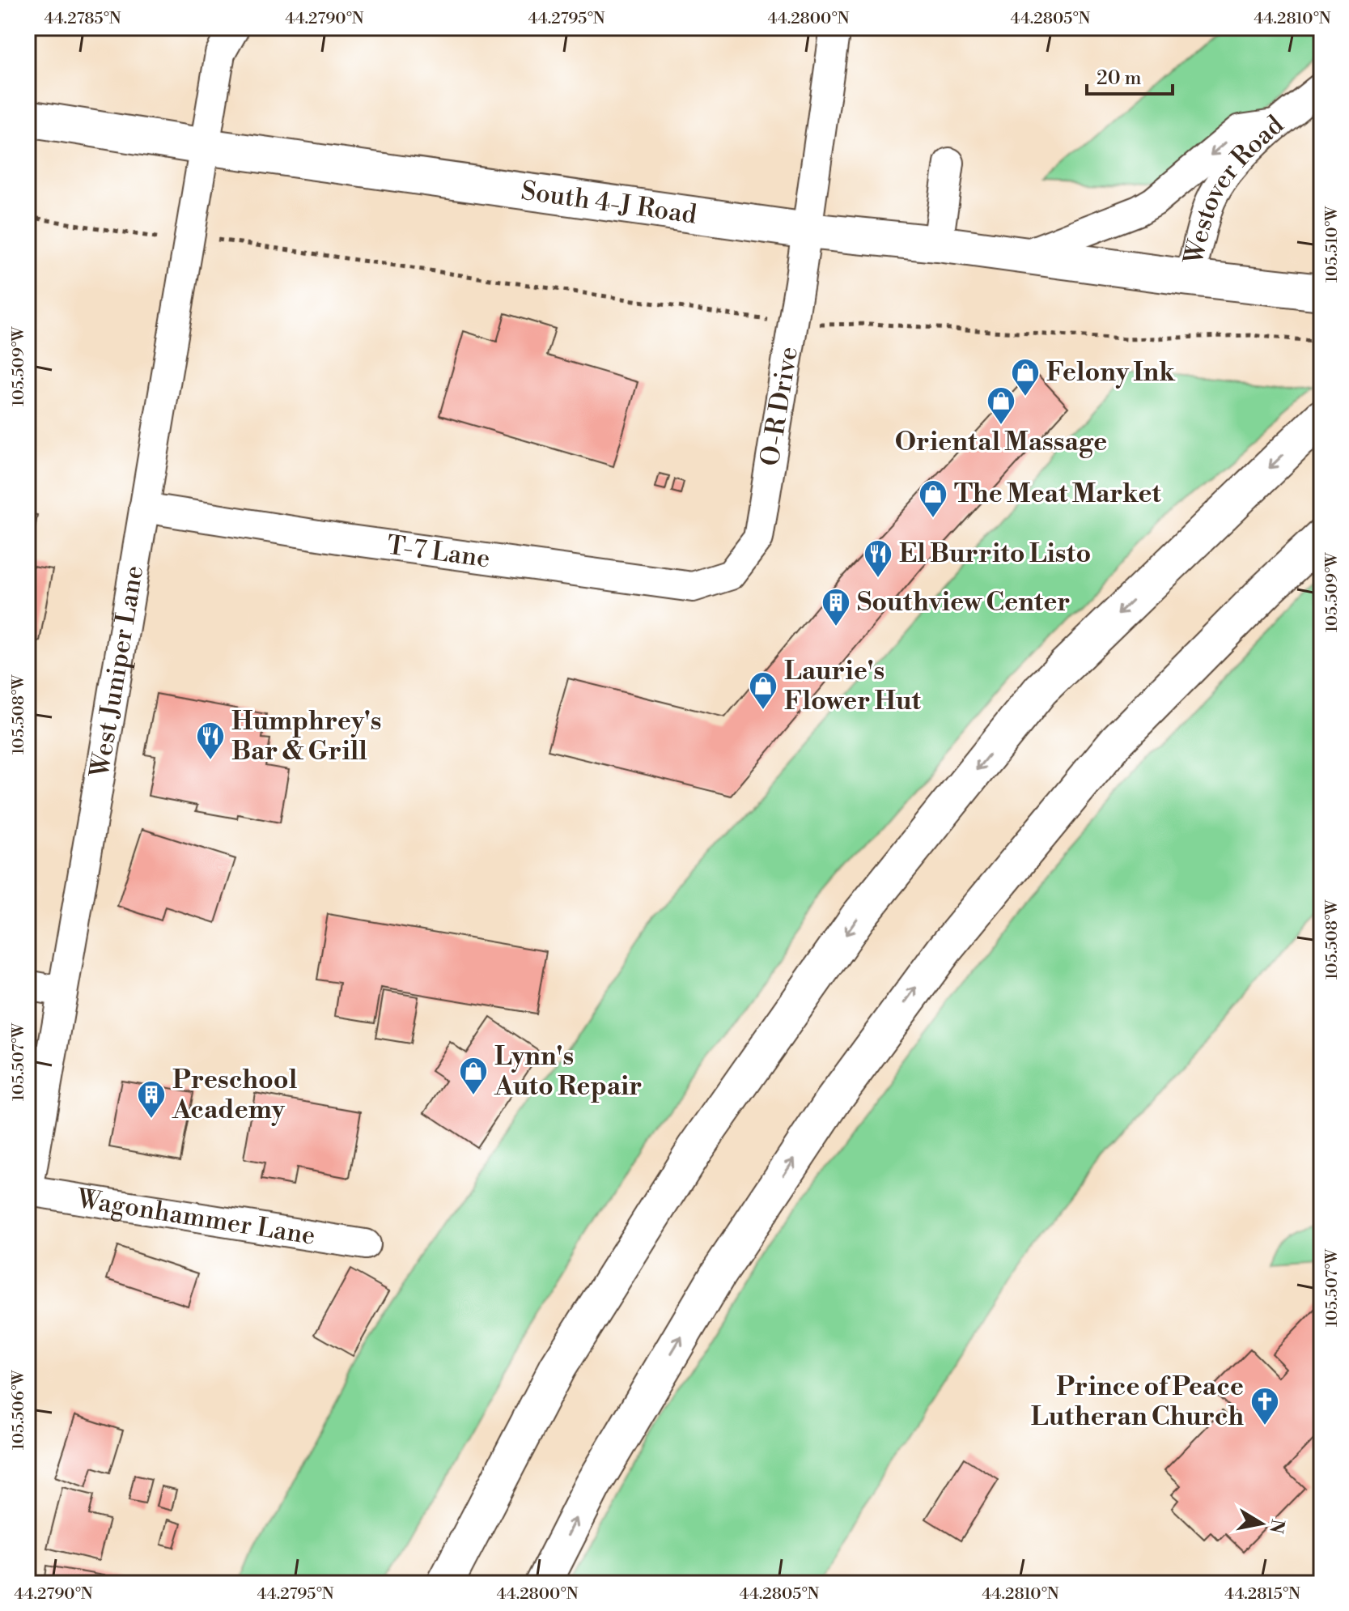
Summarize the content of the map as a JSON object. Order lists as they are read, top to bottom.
{
  "streets": {
    "main road": ["South 4-J Road"],
    "street": [
      "Westover Road",
      "O-R Drive",
      "T-7 Lane",
      "West Juniper Lane",
      "Wagonhammer Lane"
    ]
  },
  "crossings": [
    ["Westover Road", "South 4-J Road"],
    ["South 4-J Road", "O-R Drive"],
    ["South 4-J Road", "West Juniper Lane"],
    ["O-R Drive", "T-7 Lane"],
    ["T-7 Lane", "West Juniper Lane"],
    ["West Juniper Lane", "Wagonhammer Lane"]
  ],
  "places": {
    "shop": [
      "Felony Ink",
      "Oriental Massage",
      "The Meat Market",
      "Laurie's Flower Hut",
      "Lynn's Auto Repair"
    ],
    "restaurant": ["El Burrito Listo", "Humphrey's Bar & Grill"],
    "building": ["Southview Center", "Preschool Academy"],
    "church": ["Prince of Peace Lutheran Church"]
  },
  "scale_bar": "20 m",
  "north": "right",
  "coordinates": [
    "44.2785°N",
    "44.2790°N",
    "44.2795°N",
    "44.2800°N",
    "44.2805°N",
    "44.2810°N",
    "105.510°W",
    "105.509°W",
    "105.508°W",
    "105.507°W",
    "105.506°W",
    "44.2815°N"
  ]
}
